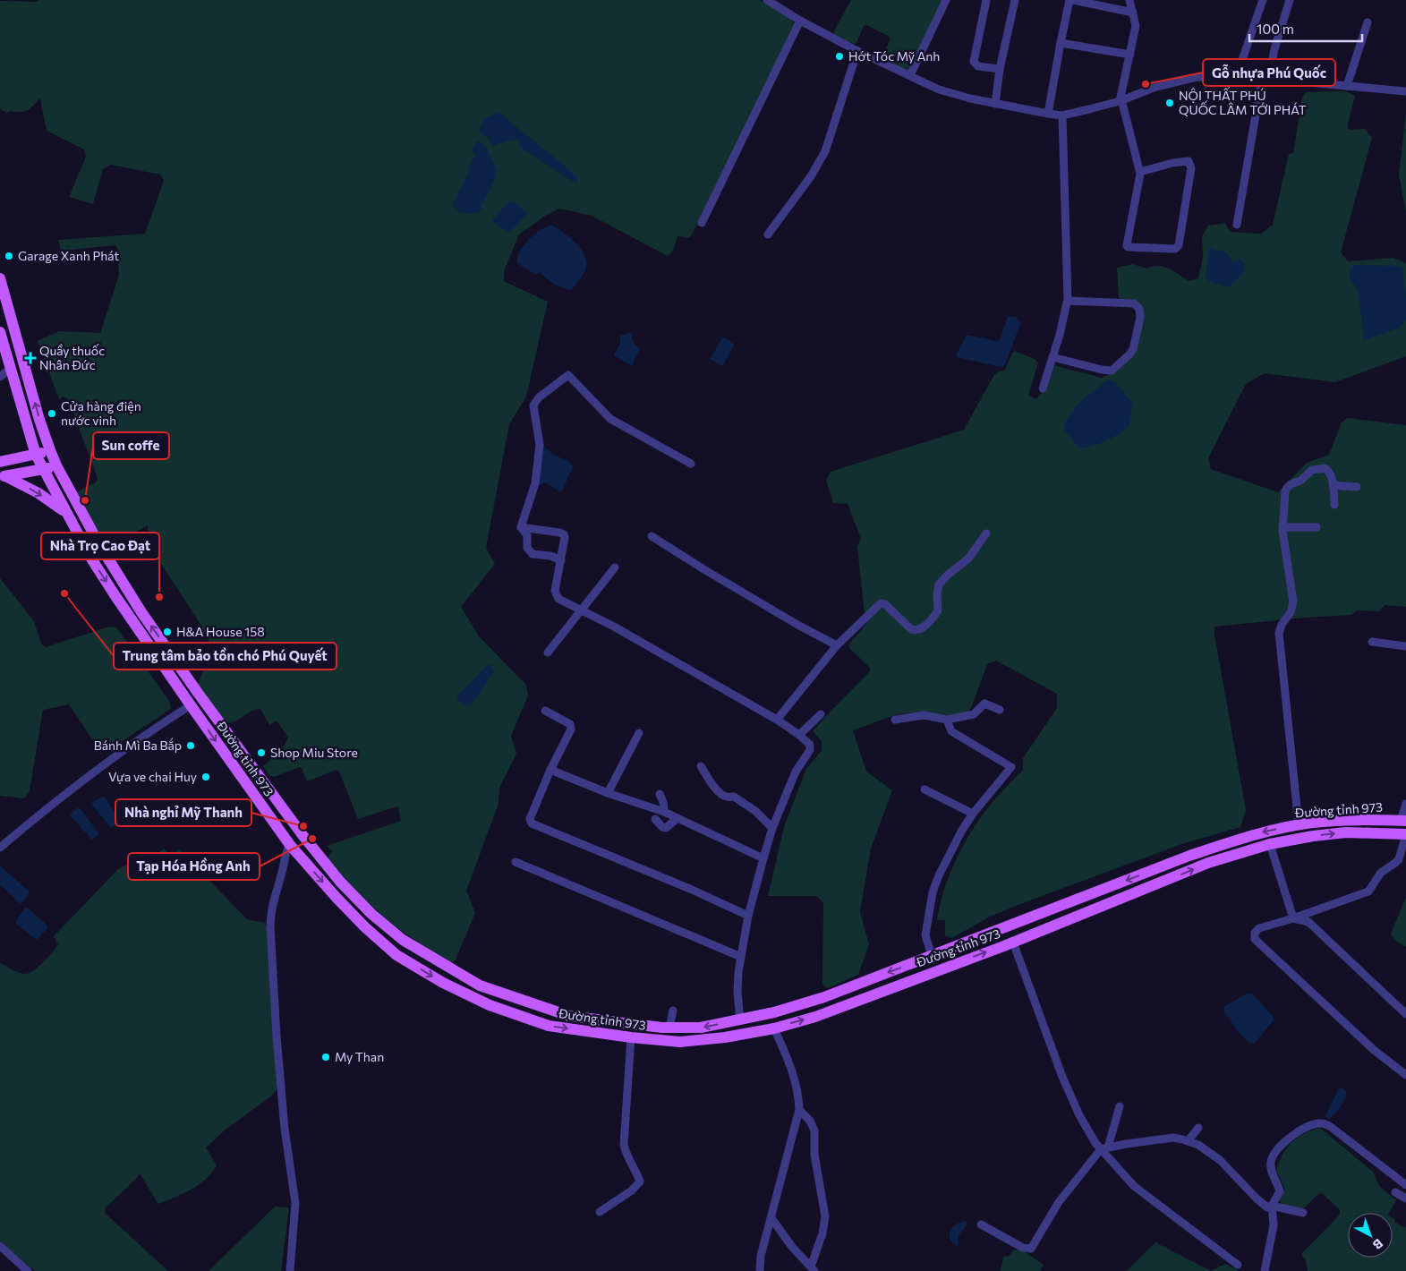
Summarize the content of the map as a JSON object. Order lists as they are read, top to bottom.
{
  "streets": {
    "main road": ["Đường tỉnh 973"]
  },
  "places": {
    "other": [
      "Hớt Tóc Mỹ Anh",
      "Gỗ nhựa Phú Quốc",
      "NỘI THẤT PHÚ QUỐC LÂM TỚI PHÁT",
      "Garage Xanh Phát",
      "Cửa hàng điện nước vinh",
      "Sun coffe",
      "Trung tâm bảo tồn chó Phú Quyết",
      "Nhà Trọ Cao Đạt",
      "H&A House 158",
      "Bánh Mì Ba Bắp",
      "Shop Miu Store",
      "Vựa ve chai Huy",
      "Nhà nghỉ Mỹ Thanh",
      "Tạp Hóa Hồng Anh",
      "My Than"
    ],
    "health": ["Quầy thuốc Nhân Đức"]
  },
  "scale_bar": "100 m",
  "north": "bottom right"
}
